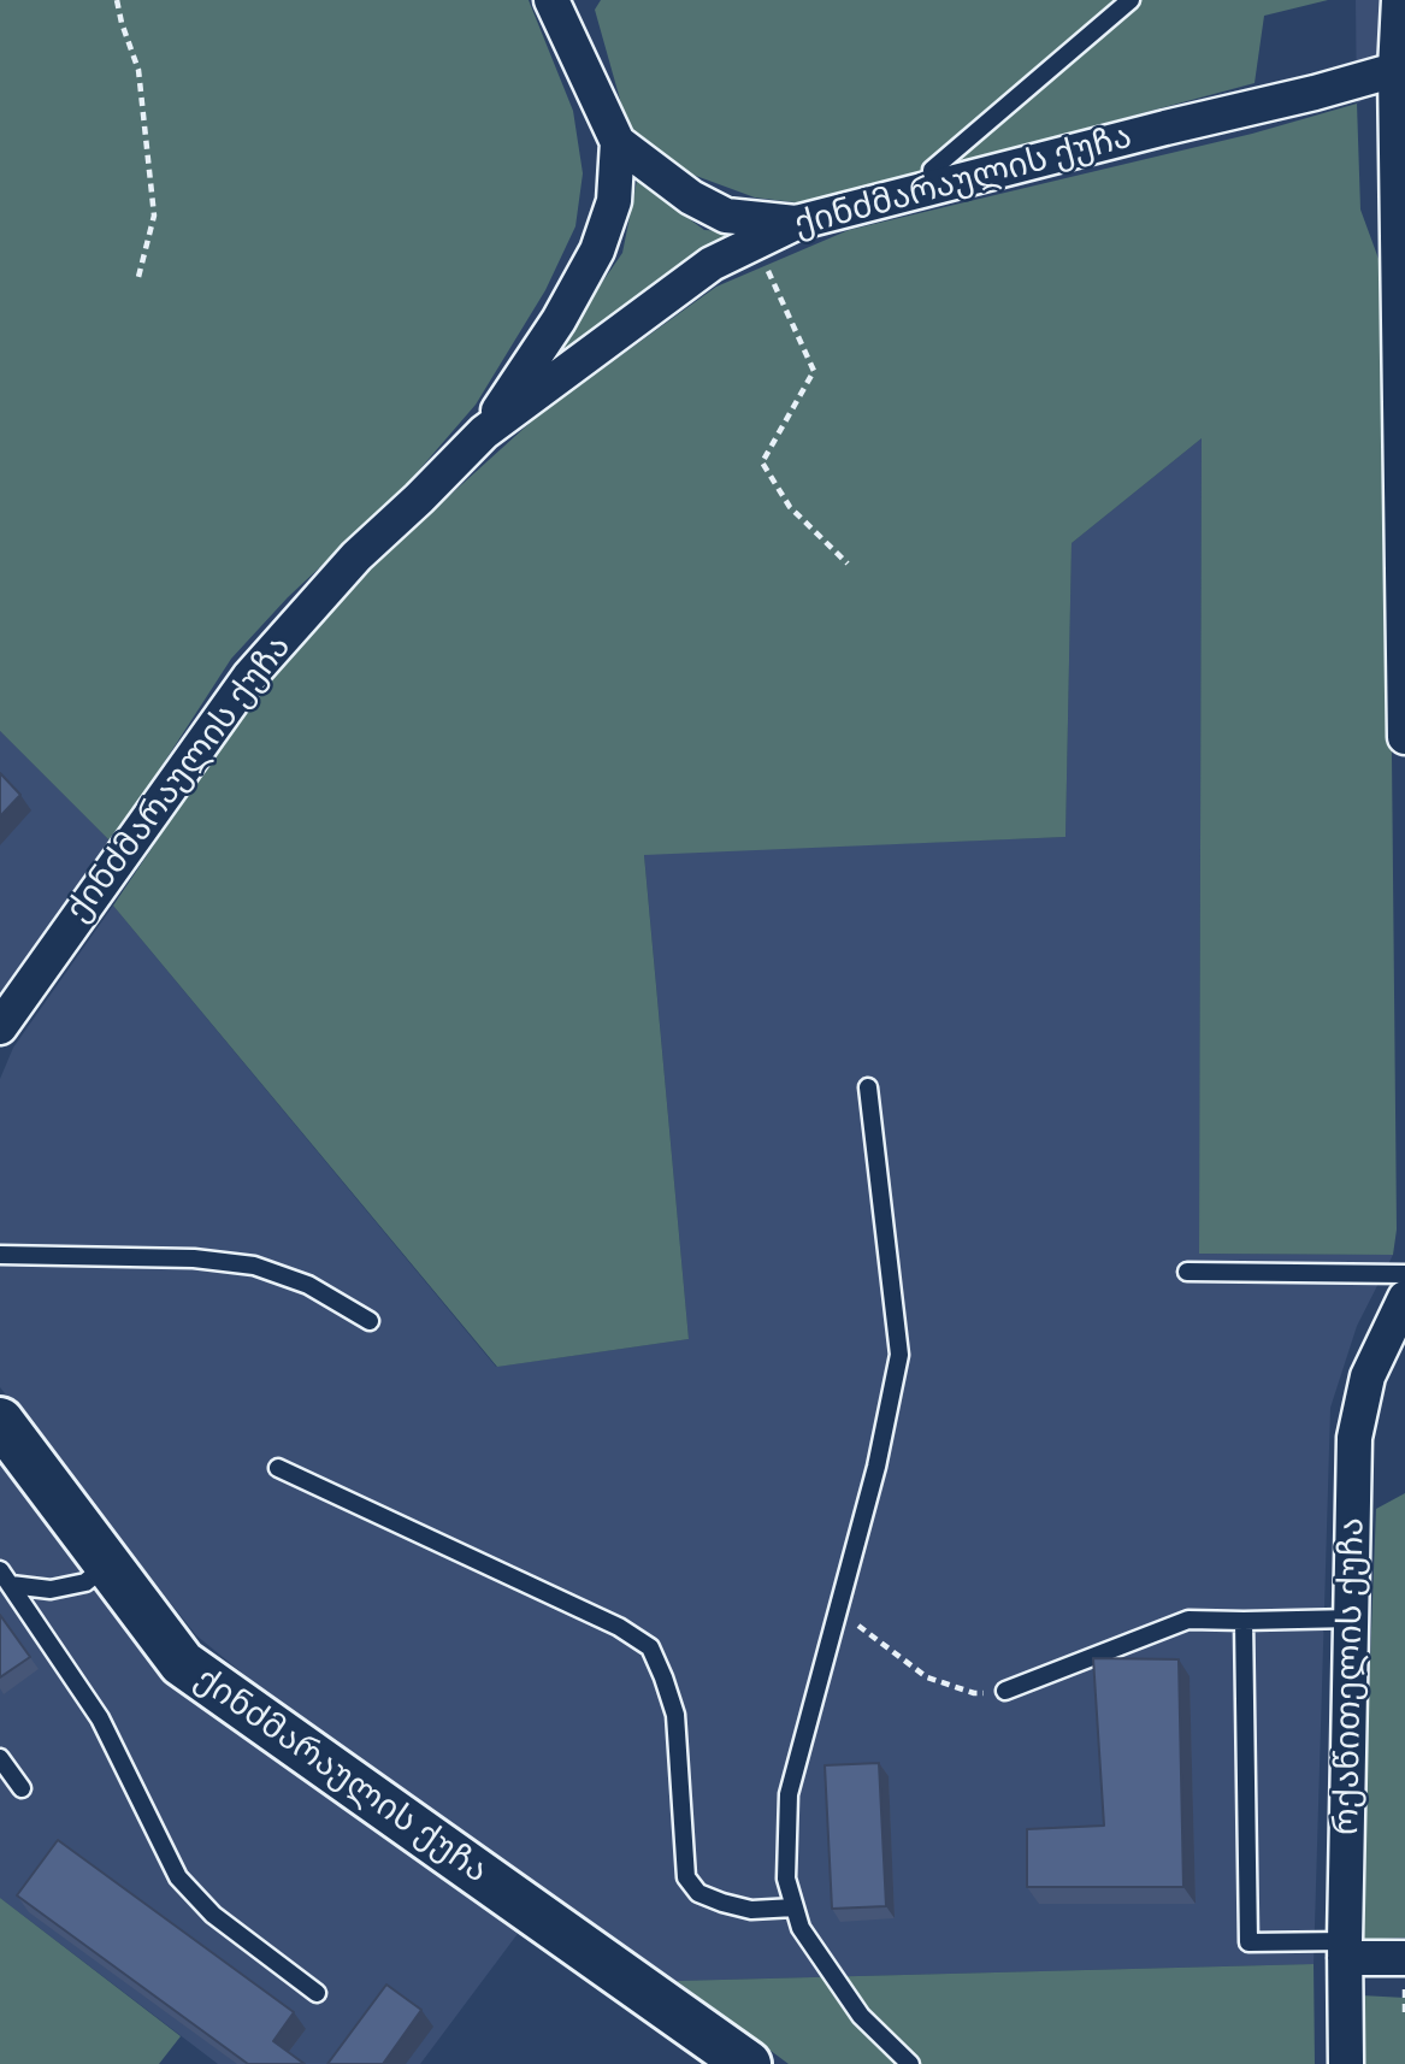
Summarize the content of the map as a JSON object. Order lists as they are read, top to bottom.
{
  "streets": {
    "main road": ["ქინძმარაულის ქუჩა"],
    "street": ["რქაწითელის ქუჩა"]
  }
}
